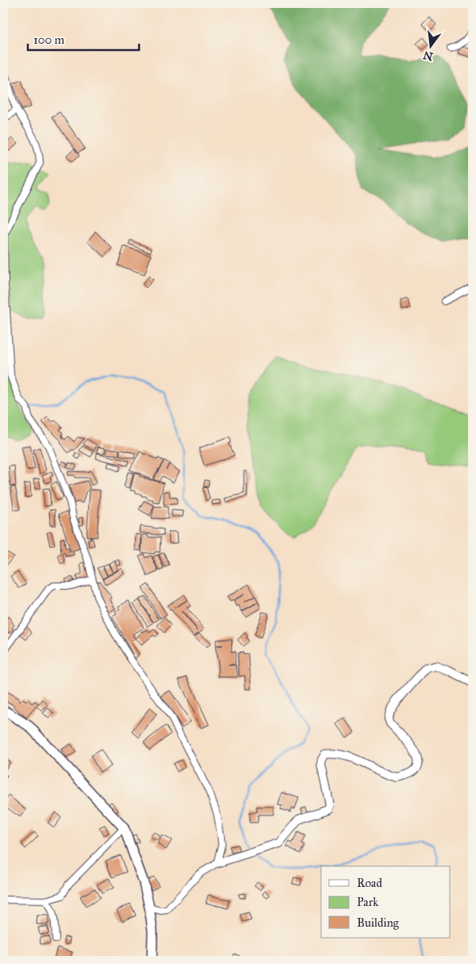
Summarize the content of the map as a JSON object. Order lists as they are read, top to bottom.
{
  "legend": ["Road", "Park", "Building"],
  "scale_bar": "100 m",
  "north": "bottom"
}
